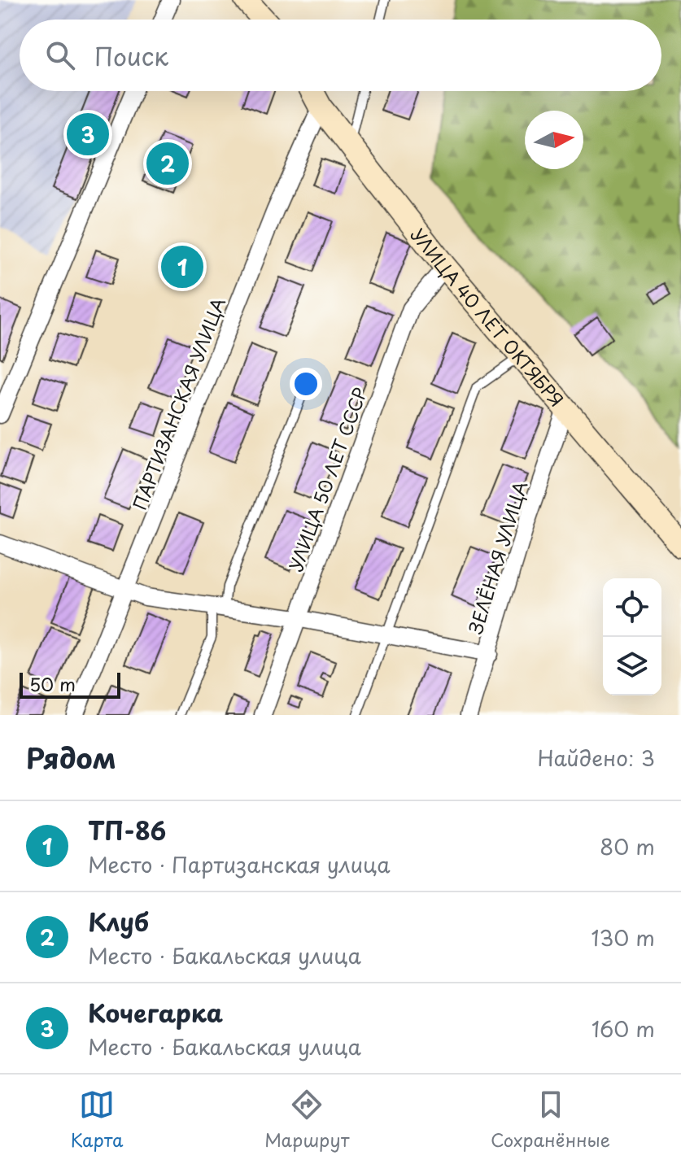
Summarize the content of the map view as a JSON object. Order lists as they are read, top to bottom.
{
  "streets": {
    "street": [
      "УЛИЦА 40 ЛЕТ ОКТЯБРЯ",
      "ПАРТИЗАНСКАЯ УЛИЦА",
      "УЛИЦА 50 ЛЕТ СССР",
      "ЗЕЛЁНАЯ УЛИЦА"
    ]
  },
  "crossings": [
    ["УЛИЦА 40 ЛЕТ ОКТЯБРЯ", "ПАРТИЗАНСКАЯ УЛИЦА"],
    ["УЛИЦА 40 ЛЕТ ОКТЯБРЯ", "УЛИЦА 50 ЛЕТ СССР"],
    ["УЛИЦА 40 ЛЕТ ОКТЯБРЯ", "ЗЕЛЁНАЯ УЛИЦА"]
  ],
  "scale_bar": "50 m",
  "north": "right",
  "page": {
    "search": "Поиск",
    "pins": ["3", "2", "1"],
    "scale": "50 m",
    "heading": ["Рядом", "Найдено: 3"],
    "list": [
      {
        "mark": "1",
        "name": "ТП-86",
        "note": "Место · Партизанская улица",
        "value": "80 m"
      },
      {
        "mark": "2",
        "name": "Клуб",
        "note": "Место · Бакальская улица",
        "value": "130 m"
      },
      {
        "mark": "3",
        "name": "Кочегарка",
        "note": "Место · Бакальская улица",
        "value": "160 m"
      }
    ],
    "nav": ["Карта", "Маршрут", "Сохранённые"]
  }
}
